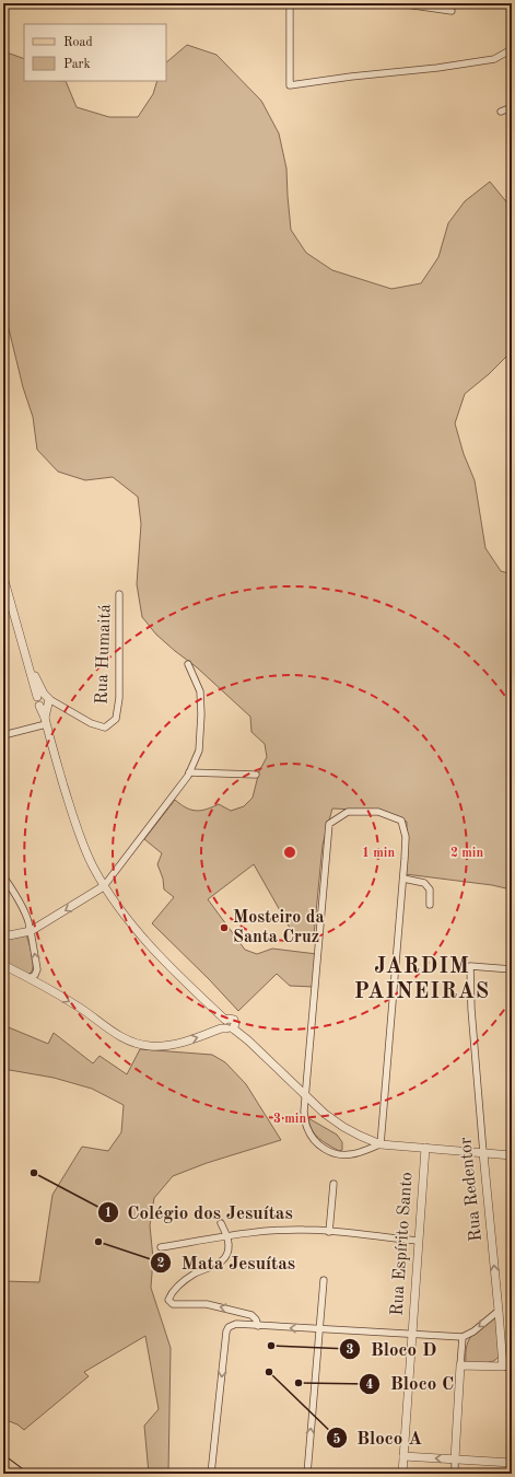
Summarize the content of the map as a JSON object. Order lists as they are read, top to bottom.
{
  "streets": {
    "street": ["Rua Humaitá", "Rua Redentor", "Rua Espírito Santo"]
  },
  "one_way": ["Rua Redentor"],
  "districts": ["JARDIM PAINEIRAS"],
  "places": [
    "Mosteiro da Santa Cruz",
    "Colégio dos Jesuítas",
    "Mata Jesuítas",
    "Bloco D",
    "Bloco A",
    "Bloco C"
  ],
  "legend": ["Road", "Park"],
  "rings": ["1 min", "2 min", "3 min"]
}
